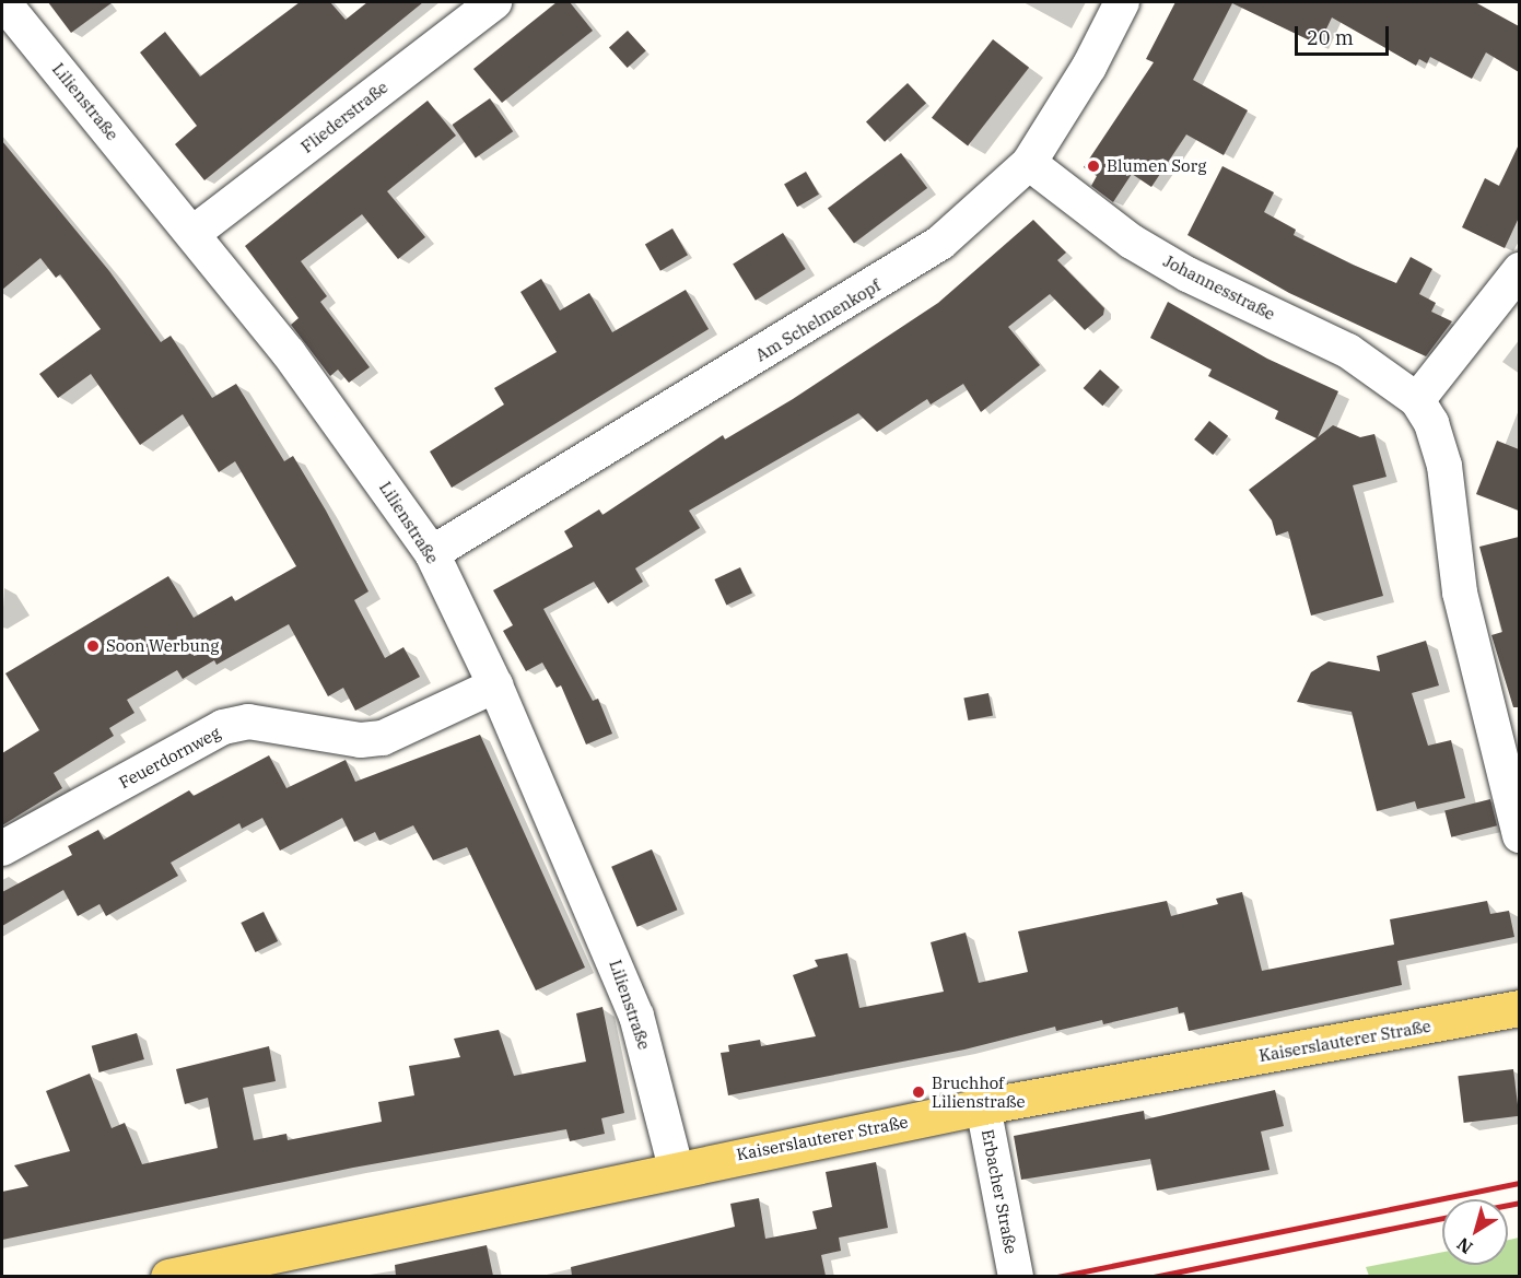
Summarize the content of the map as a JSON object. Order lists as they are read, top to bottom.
{
  "streets": {
    "main road": ["Kaiserslauterer Straße"],
    "street": [
      "Lilienstraße",
      "Fliederstraße",
      "Johannesstraße",
      "Am Schelmenkopf",
      "Feuerdornweg",
      "Erbacher Straße"
    ]
  },
  "crossings": [
    ["Lilienstraße", "Fliederstraße"],
    ["Lilienstraße", "Am Schelmenkopf"],
    ["Lilienstraße", "Feuerdornweg"],
    ["Lilienstraße", "Kaiserslauterer Straße"],
    ["Johannesstraße", "Am Schelmenkopf"],
    ["Kaiserslauterer Straße", "Erbacher Straße"]
  ],
  "places": ["Blumen Sorg", "Soon Werbung", "Bruchhof Lilienstraße"],
  "scale_bar": "20 m",
  "north": "bottom left"
}
